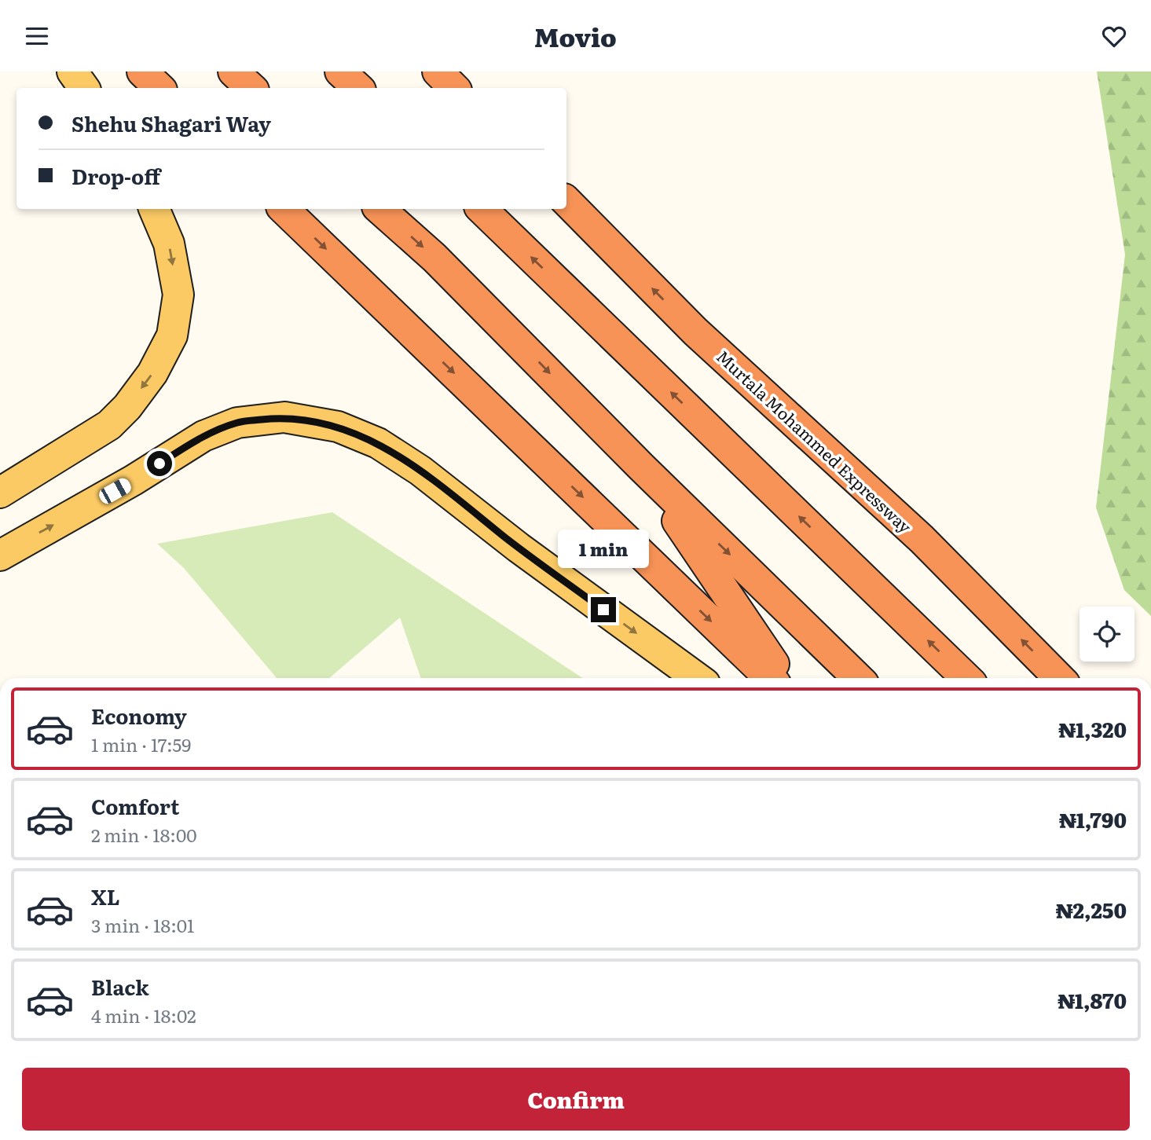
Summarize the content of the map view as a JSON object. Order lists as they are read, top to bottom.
{
  "streets": {
    "highway": ["Murtala Mohammed Expressway"]
  },
  "page": {
    "header": "Movio",
    "banner": ["Shehu Shagari Way", "Drop-off"],
    "bubble": "1 min",
    "list": [
      {
        "name": "Economy",
        "note": "1 min · 17:59",
        "value": "₦1,320"
      },
      {
        "name": "Comfort",
        "note": "2 min · 18:00",
        "value": "₦1,790"
      },
      {
        "name": "XL",
        "note": "3 min · 18:01",
        "value": "₦2,250"
      },
      {
        "name": "Black",
        "note": "4 min · 18:02",
        "value": "₦1,870"
      }
    ],
    "buttons": "Confirm"
  }
}
